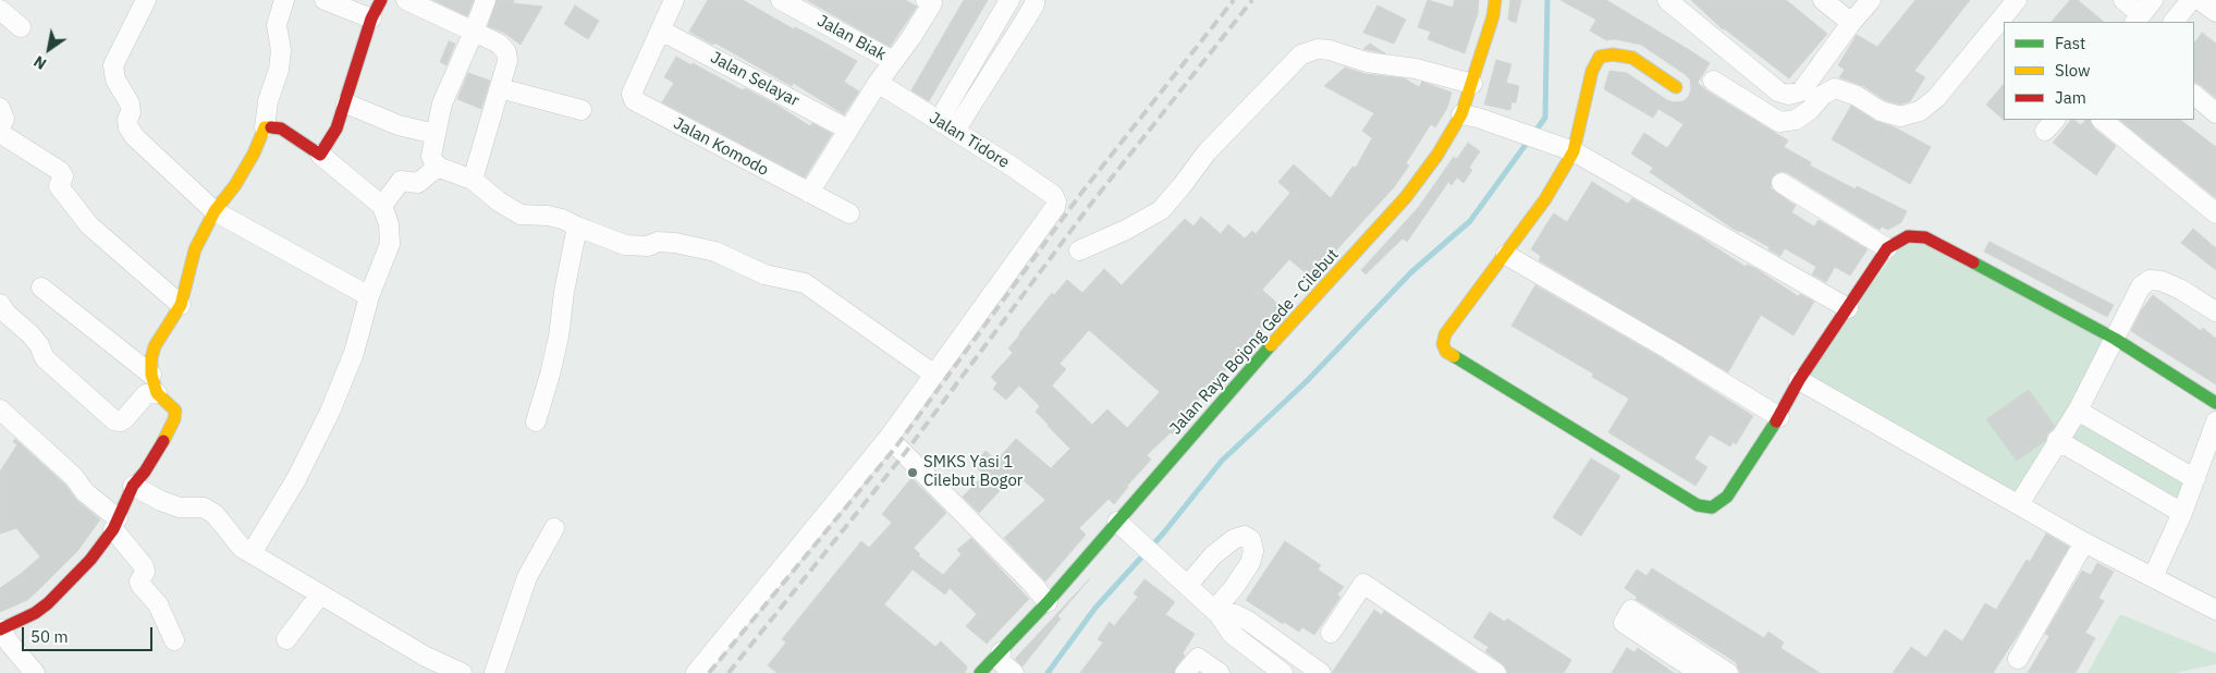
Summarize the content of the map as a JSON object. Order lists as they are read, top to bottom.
{
  "streets": {
    "street": [
      "Jalan Biak",
      "Jalan Selayar",
      "Jalan Tidore",
      "Jalan Komodo",
      "Jalan Raya Bojong Gede - Cilebut"
    ]
  },
  "crossings": [
    ["Jalan Selayar", "Jalan Komodo"]
  ],
  "places": ["SMKS Yasi 1 Cilebut Bogor"],
  "legend": ["Fast", "Slow", "Jam"],
  "scale_bar": "50 m",
  "north": "bottom left"
}
